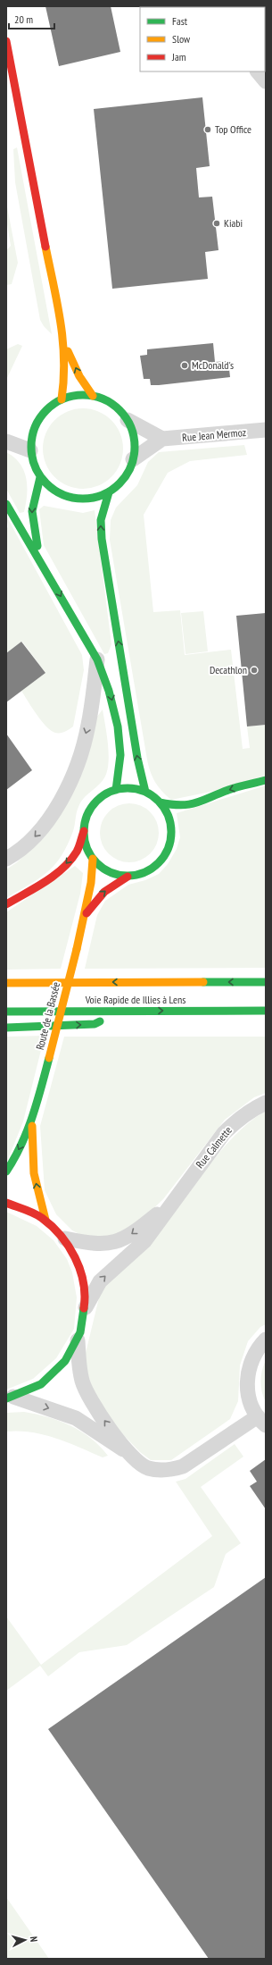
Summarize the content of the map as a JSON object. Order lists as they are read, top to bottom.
{
  "streets": {
    "main road": ["Voie Rapide de Illies à Lens", "Route de la Bassée"],
    "street": ["Rue Jean Mermoz", "Rue Calmette"]
  },
  "places": [
    "Top Office",
    "Kiabi",
    "McDonald's",
    "Decathlon"
  ],
  "legend": ["Fast", "Slow", "Jam"],
  "scale_bar": "20 m",
  "north": "right"
}
